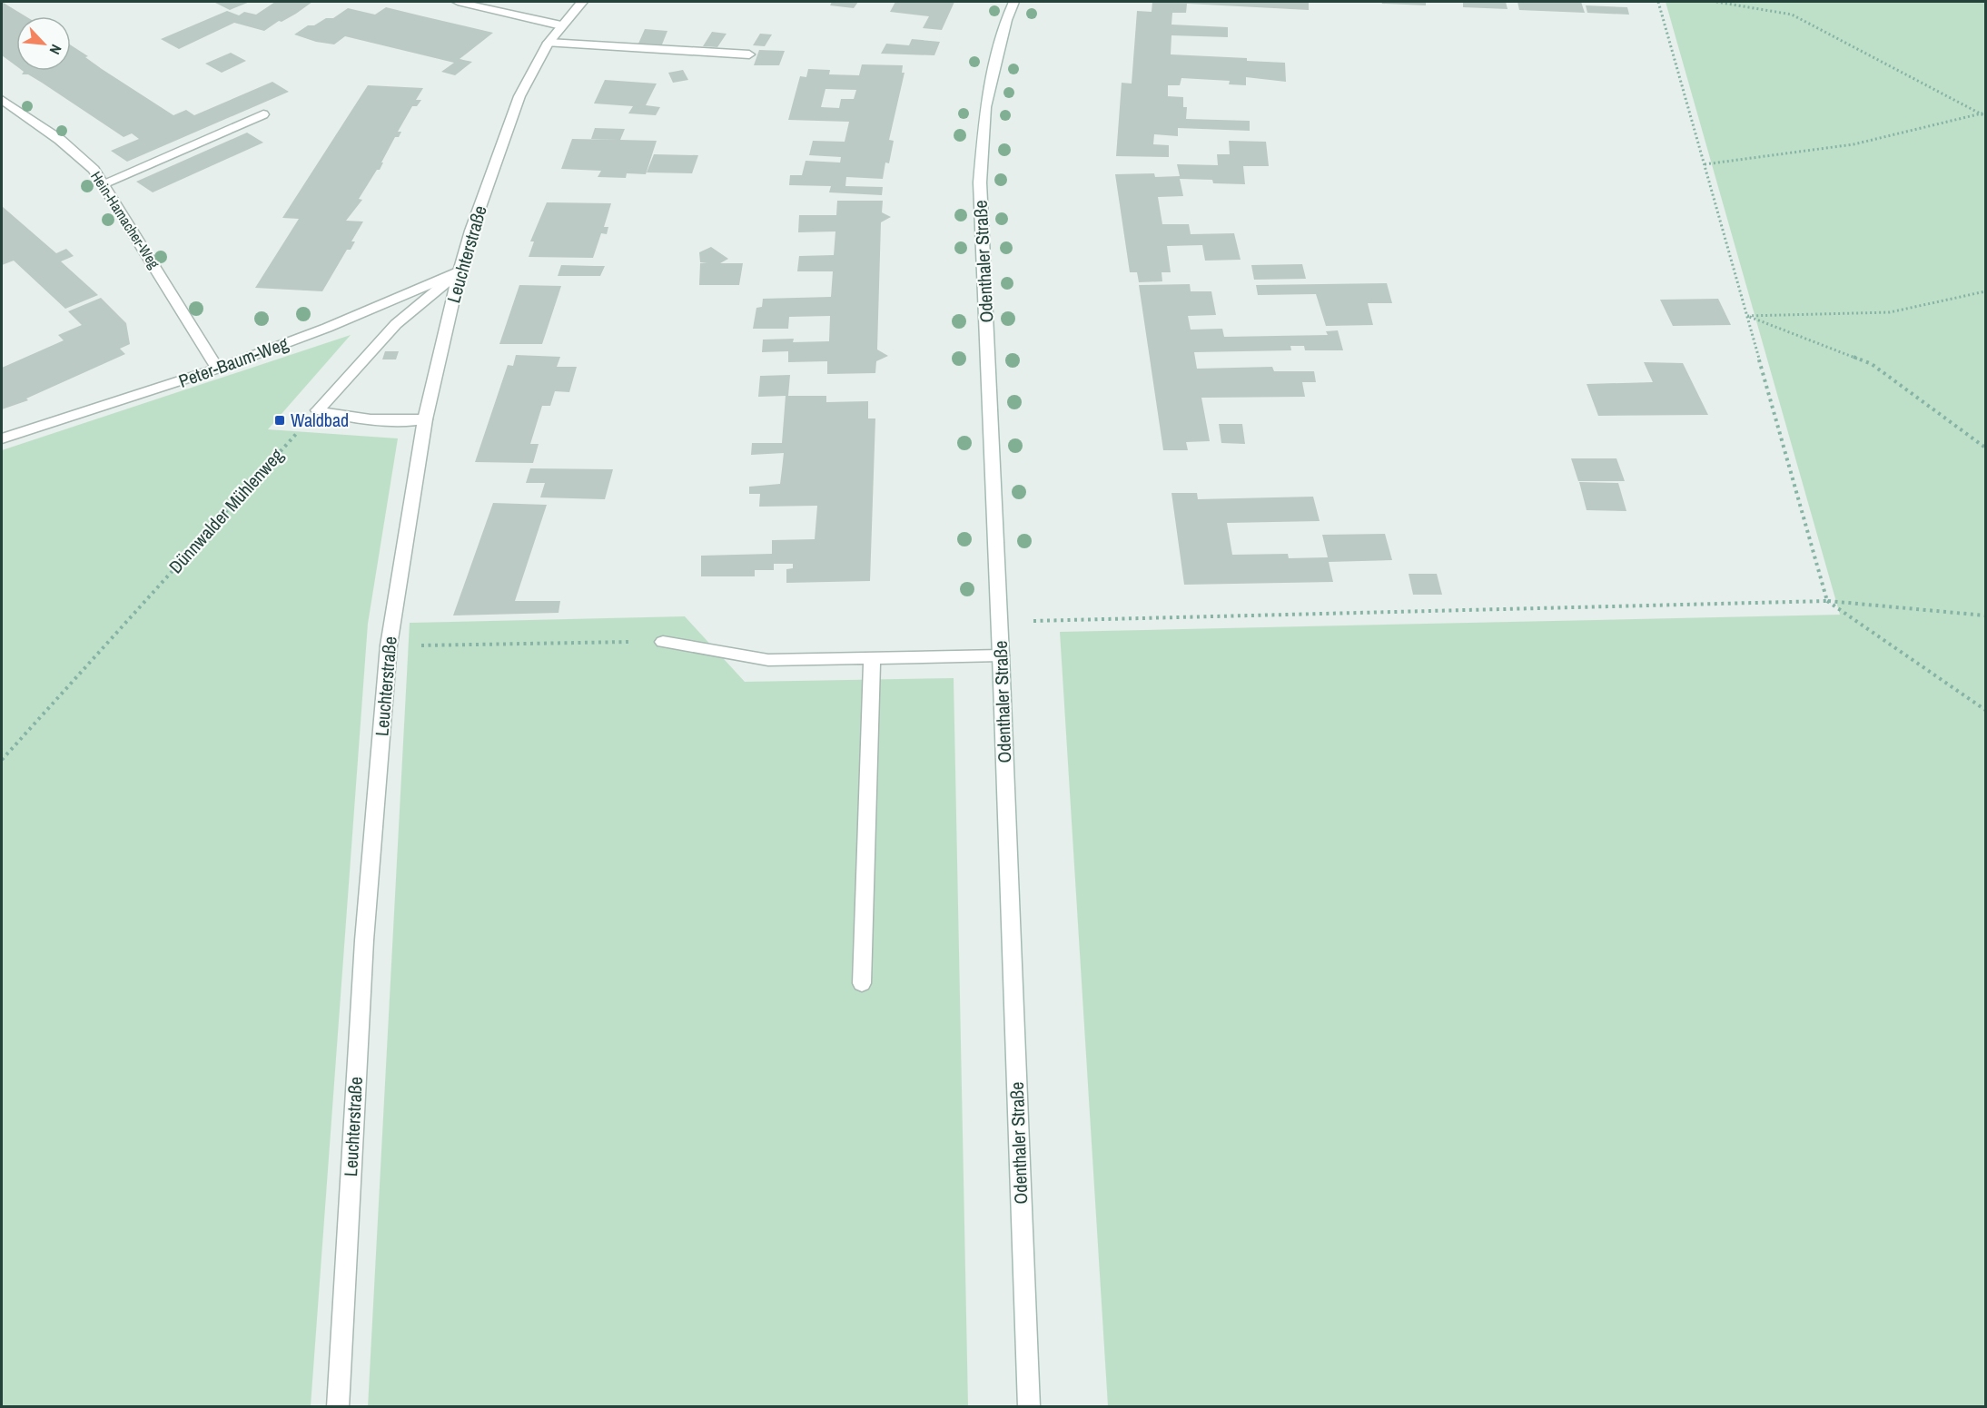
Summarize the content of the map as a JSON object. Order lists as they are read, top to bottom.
{
  "streets": {
    "street": [
      "Hein-Hamacher-Weg",
      "Leuchterstraße",
      "Odenthaler Straße",
      "Peter-Baum-Weg"
    ],
    "path": ["Dünnwalder Mühlenweg"]
  },
  "crossings": [
    ["Hein-Hamacher-Weg", "Peter-Baum-Weg"],
    ["Leuchterstraße", "Peter-Baum-Weg"]
  ],
  "places": {
    "transit": ["Waldbad"]
  },
  "north": "bottom right"
}
